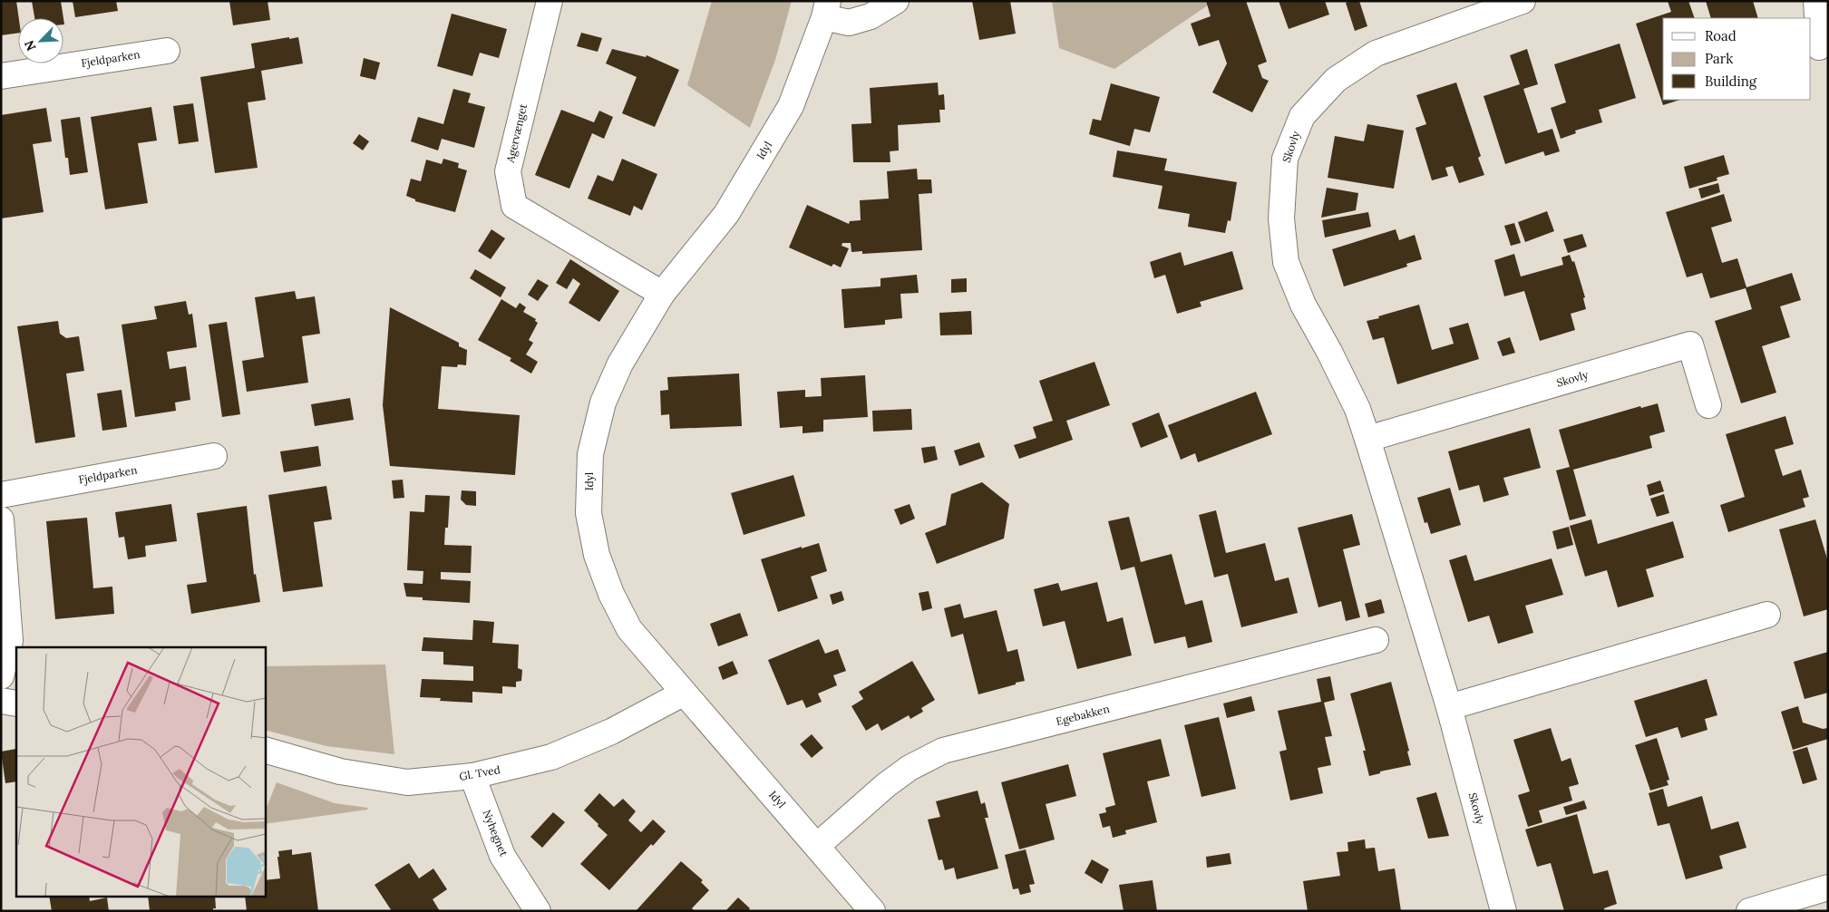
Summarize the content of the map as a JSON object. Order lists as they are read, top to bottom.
{
  "streets": {
    "street": [
      "Fjeldparken",
      "Agervænget",
      "Skovly",
      "Idyl",
      "Egebakken",
      "Gl. Tved",
      "Nyhegnet"
    ]
  },
  "crossings": [
    ["Agervænget", "Idyl"],
    ["Idyl", "Egebakken"],
    ["Idyl", "Gl. Tved"],
    ["Gl. Tved", "Nyhegnet"]
  ],
  "legend": ["Road", "Park", "Building"],
  "north": "bottom left"
}
